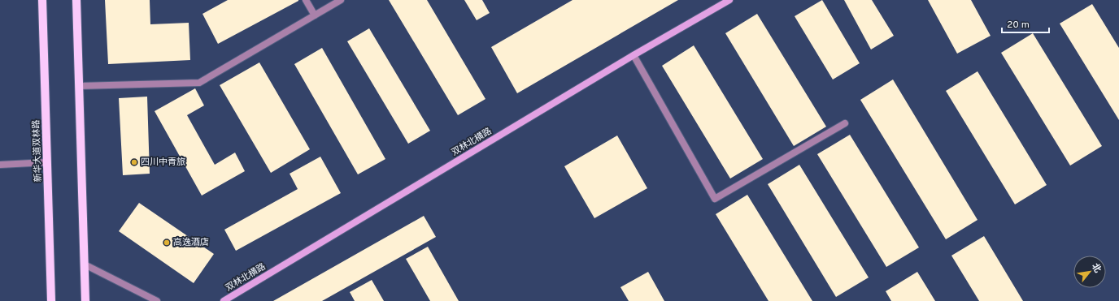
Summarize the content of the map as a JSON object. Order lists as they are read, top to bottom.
{
  "streets": {
    "main road": ["新华大道双林路"],
    "street": ["双林北横路"]
  },
  "places": ["四川中青旅", "高逸酒店"],
  "scale_bar": "20 m",
  "north": "top right"
}
